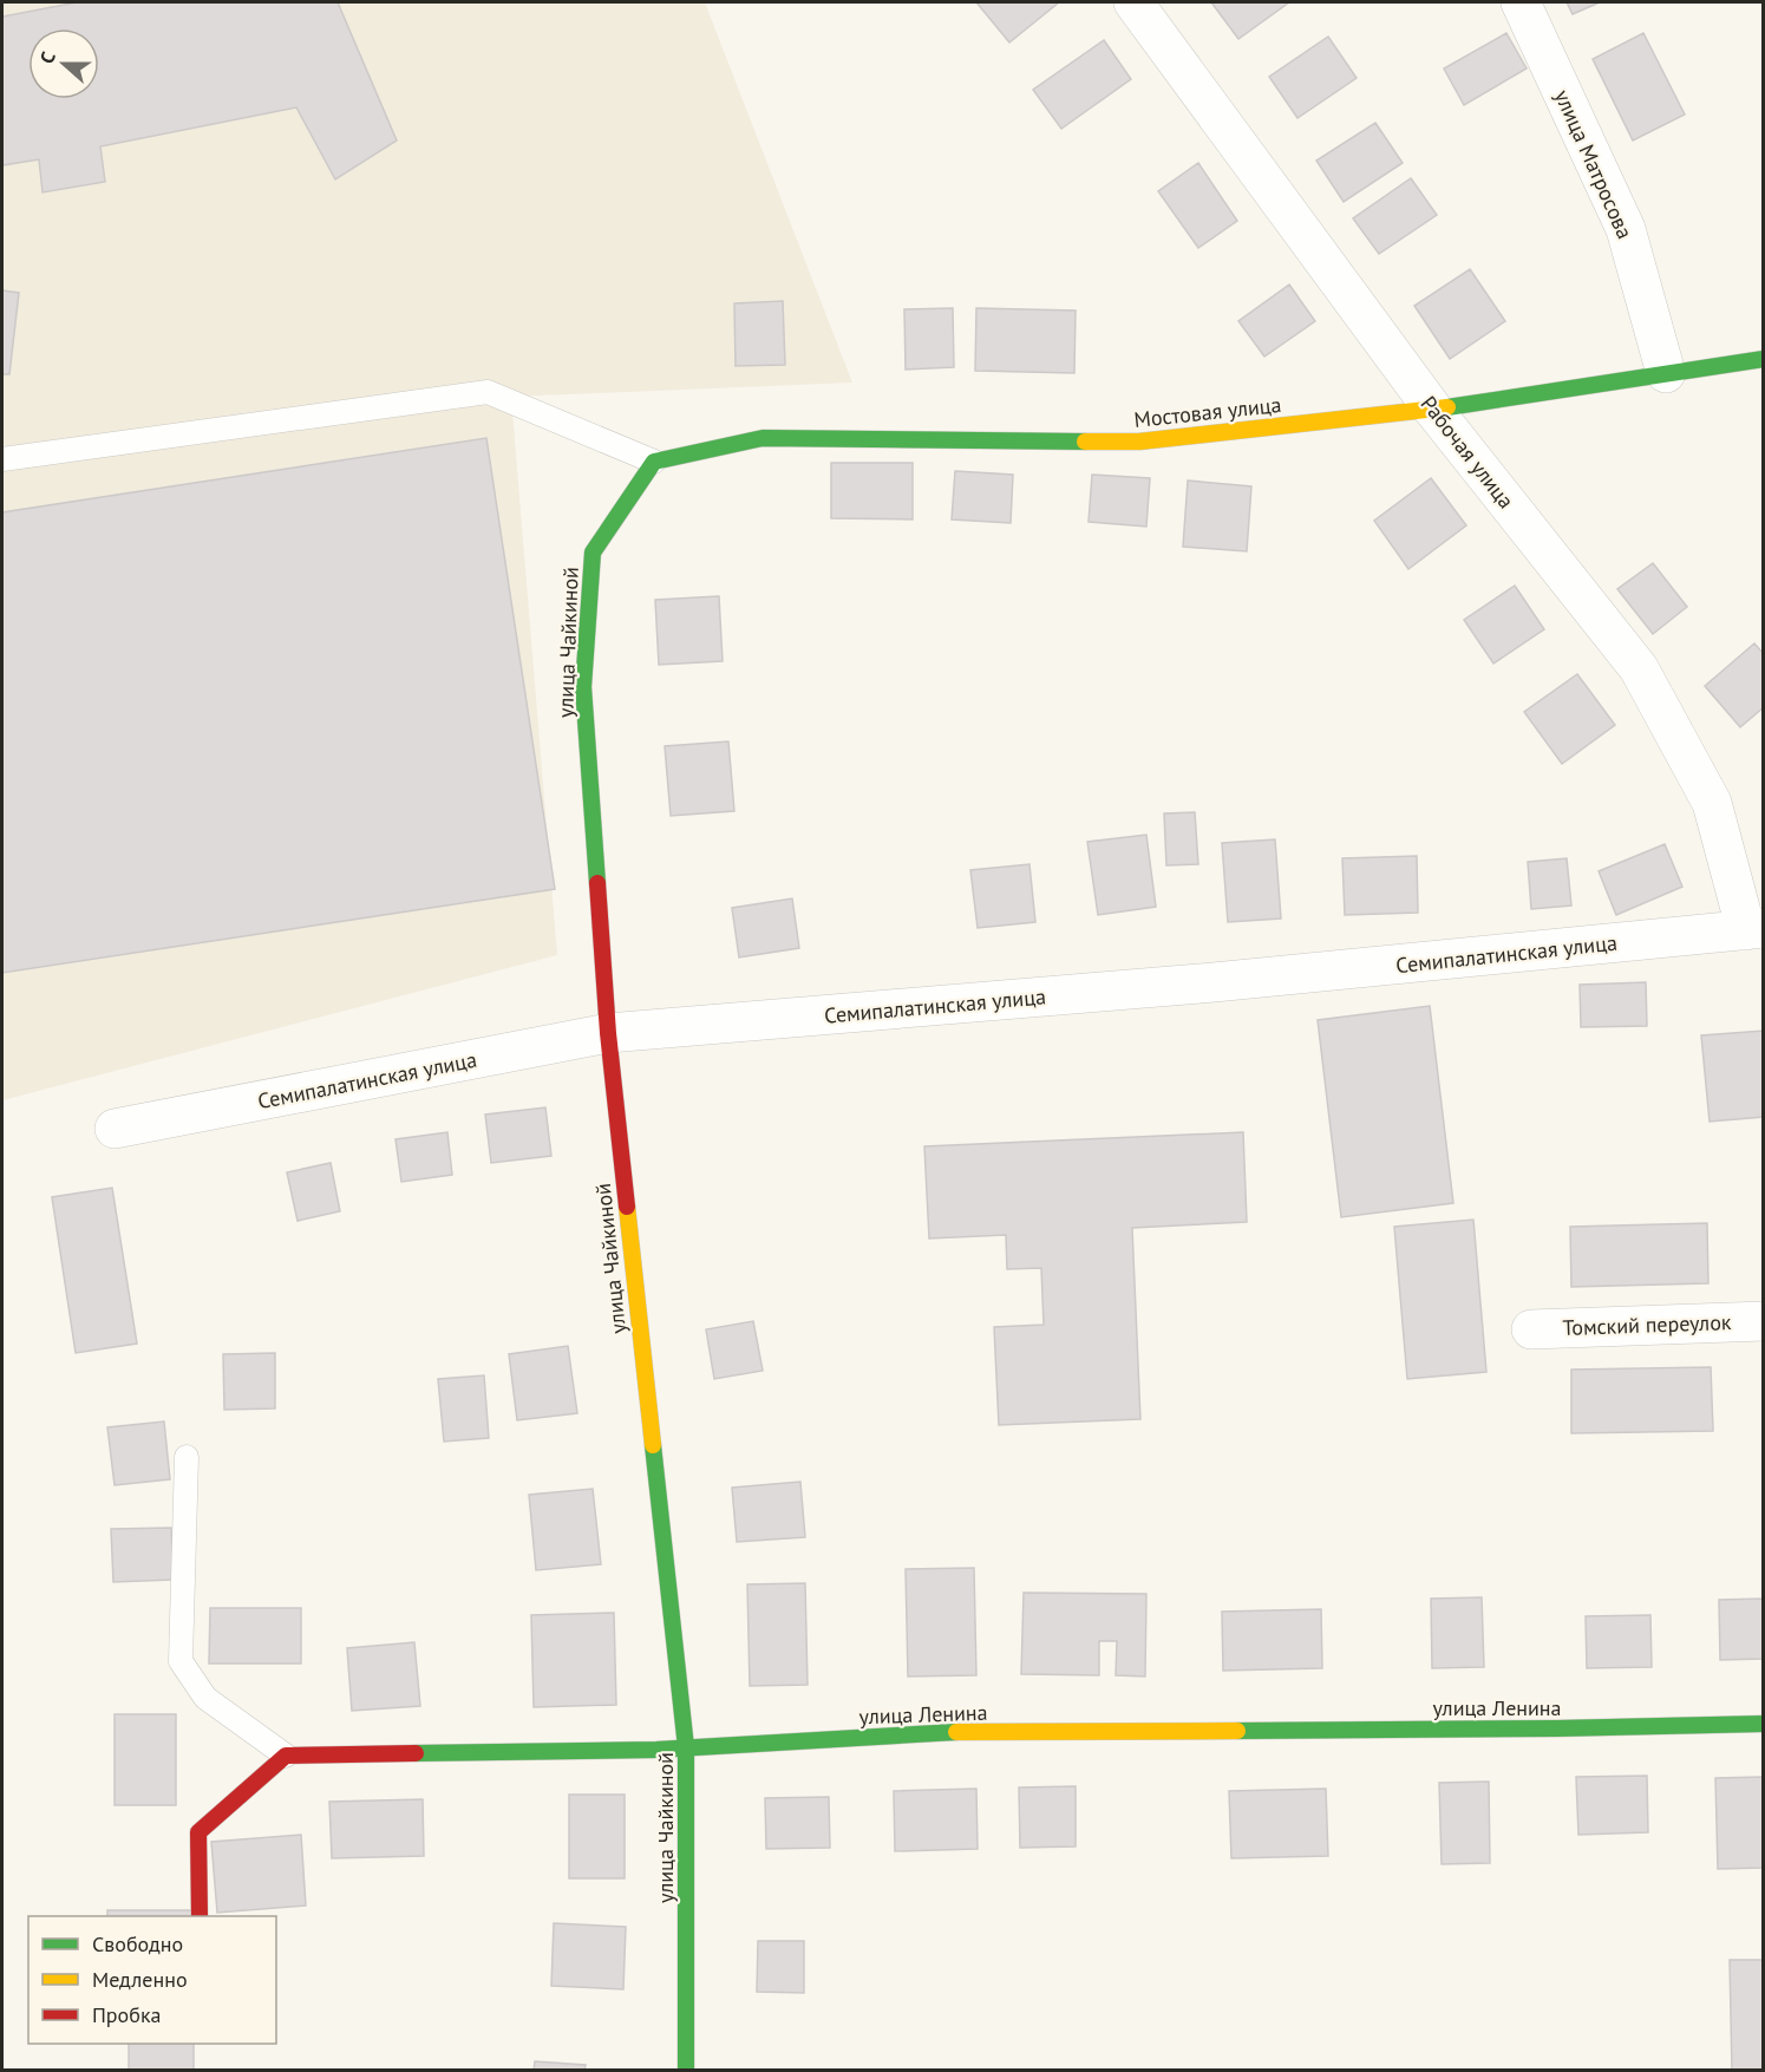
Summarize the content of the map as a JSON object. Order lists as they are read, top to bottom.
{
  "streets": {
    "street": [
      "улица Матросова",
      "Мостовая улица",
      "Рабочая улица",
      "улица Чайкиной",
      "Семипалатинская улица",
      "Томский переулок",
      "улица Ленина"
    ]
  },
  "crossings": [
    ["улица Матросова", "Мостовая улица"],
    ["Мостовая улица", "Рабочая улица"],
    ["Мостовая улица", "улица Чайкиной"],
    ["Рабочая улица", "Семипалатинская улица"],
    ["улица Чайкиной", "Семипалатинская улица"],
    ["улица Чайкиной", "улица Ленина"]
  ],
  "legend": ["Свободно", "Медленно", "Пробка"],
  "north": "left"
}
